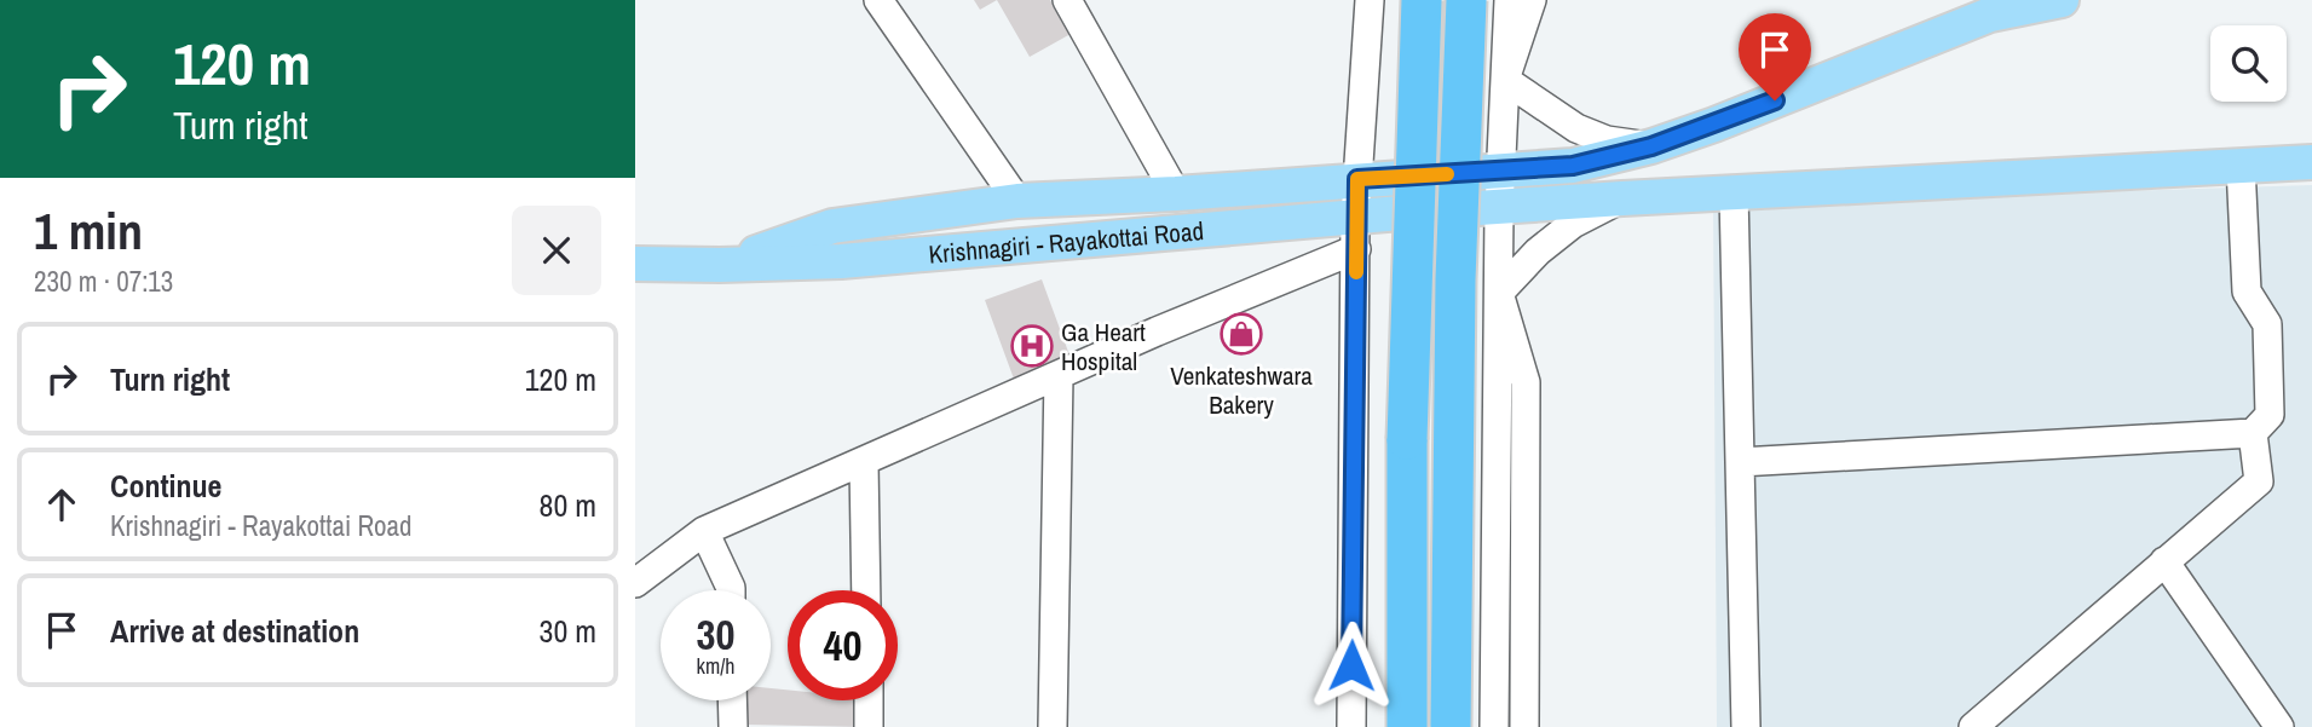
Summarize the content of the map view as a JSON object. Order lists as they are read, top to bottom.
{
  "streets": {
    "main road": ["Krishnagiri - Rayakottai Road"]
  },
  "places": {
    "shop": ["Venkateshwara Bakery"],
    "hospital": ["Ga Heart Hospital"]
  },
  "page": {
    "turn": ["120 m", "Turn right"],
    "heading": ["1 min", "230 m · 07:13"],
    "list": [
      {
        "name": "Turn right",
        "value": "120 m"
      },
      {
        "name": "Continue",
        "note": "Krishnagiri - Rayakottai Road",
        "value": "80 m"
      },
      {
        "name": "Arrive at destination",
        "value": "30 m"
      }
    ],
    "speed": "30 km/h",
    "limit": "40"
  }
}
